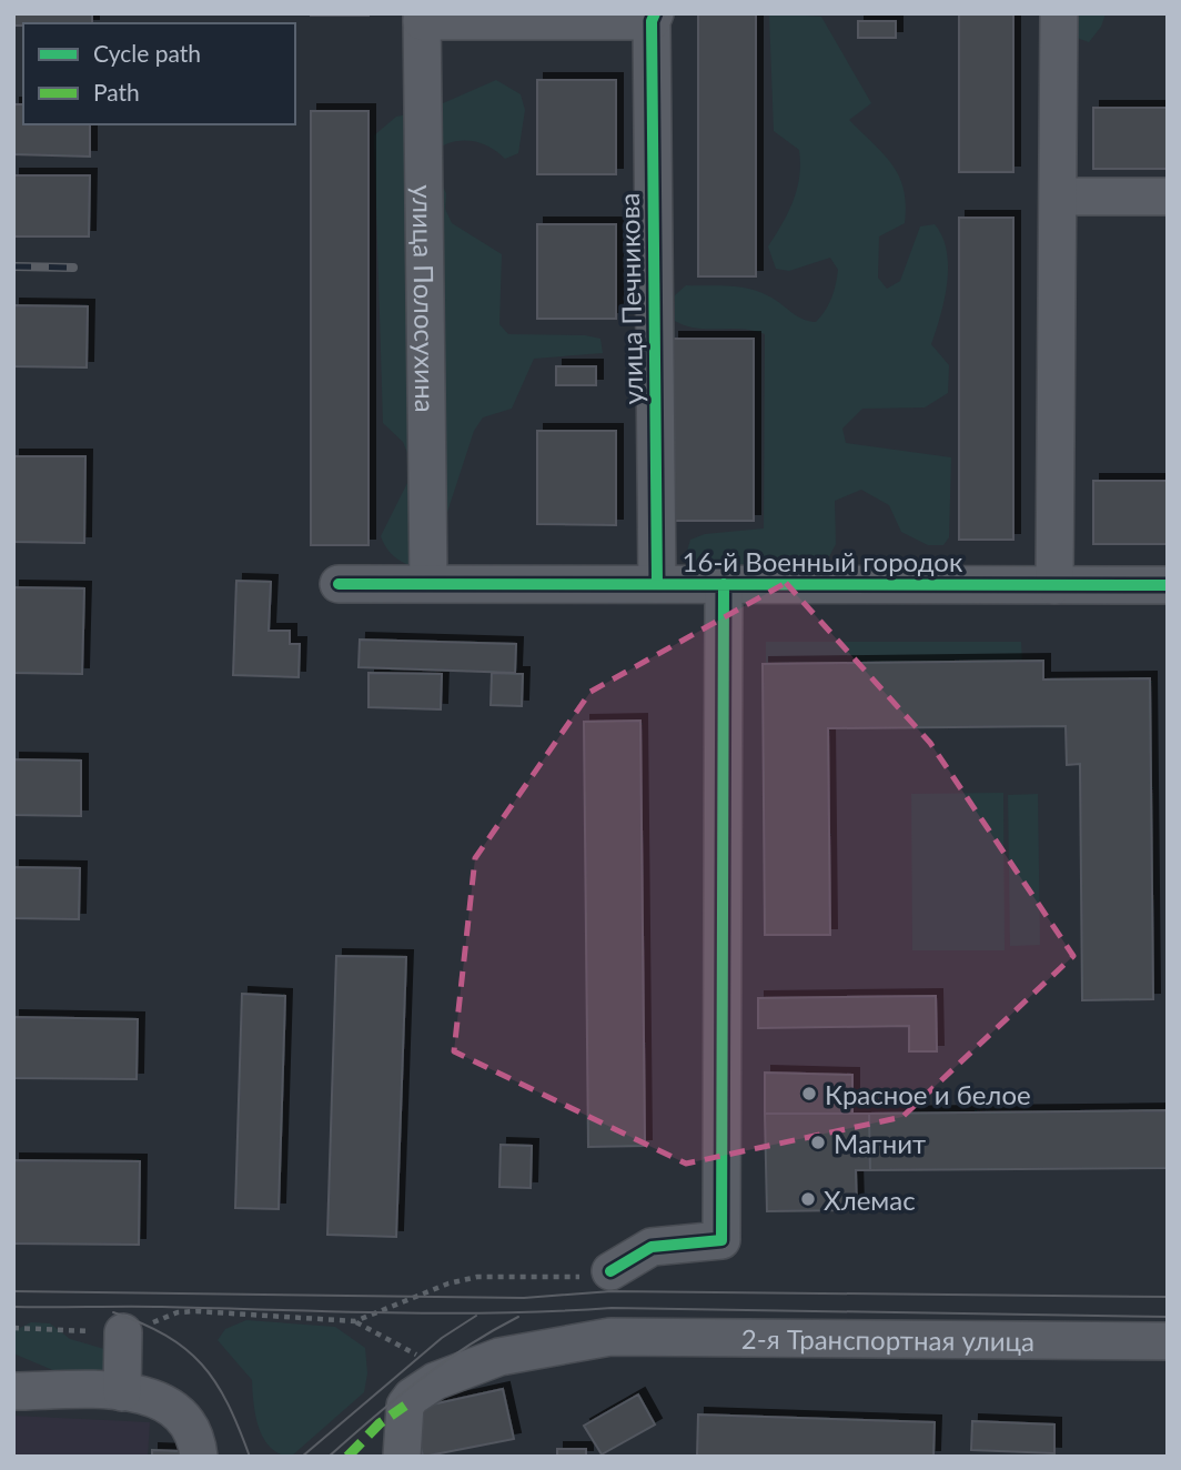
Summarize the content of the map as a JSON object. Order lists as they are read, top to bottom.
{
  "streets": {
    "street": [
      "улица Полосухина",
      "улица Печникова",
      "16-й Военный городок",
      "2-я Транспортная улица"
    ]
  },
  "crossings": [
    ["улица Полосухина", "16-й Военный городок"],
    ["улица Печникова", "16-й Военный городок"]
  ],
  "places": ["Красное и белое", "Магнит", "Хлемас"],
  "legend": ["Cycle path", "Path"]
}
